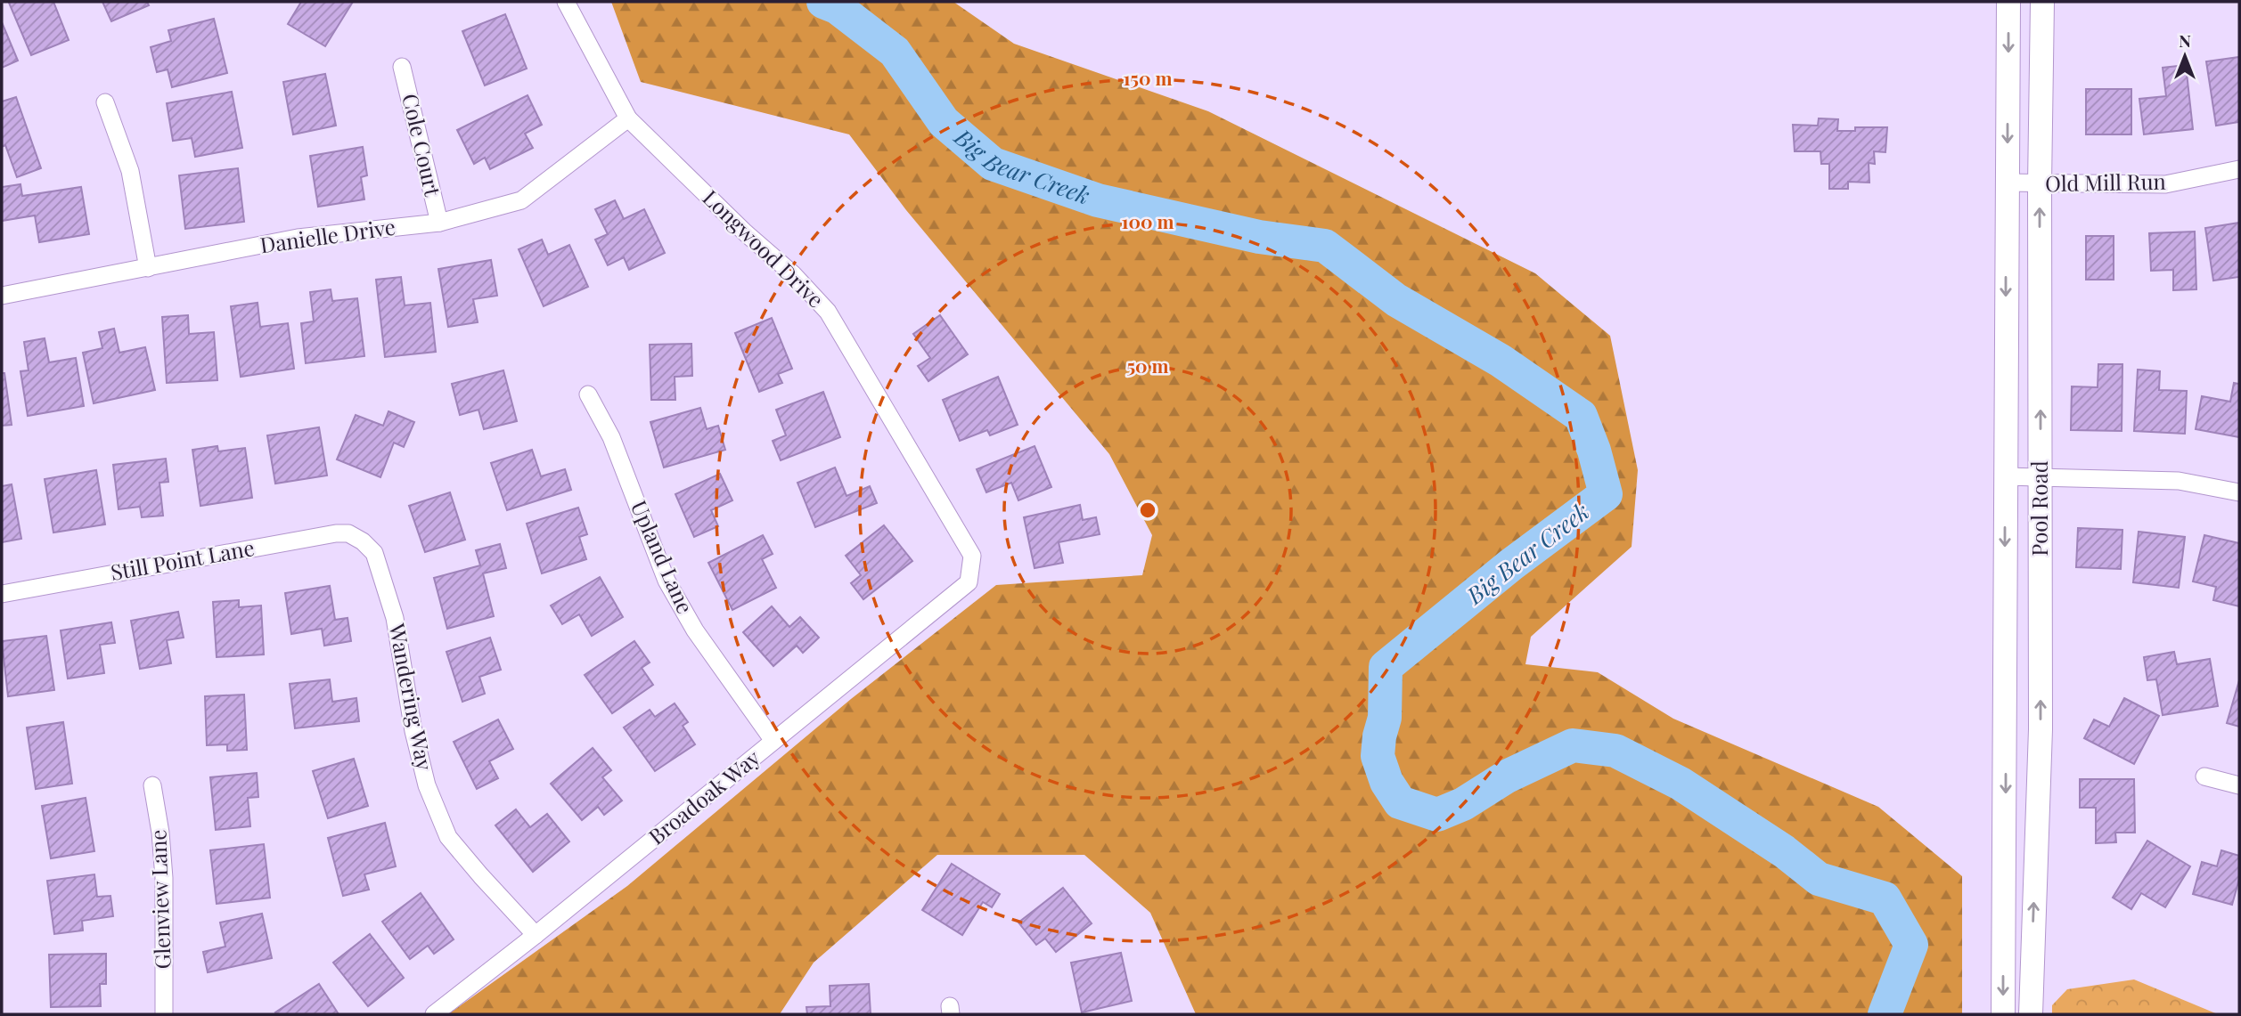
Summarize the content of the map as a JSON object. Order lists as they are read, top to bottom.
{
  "streets": {
    "main road": ["Pool Road"],
    "street": [
      "Cole Court",
      "Old Mill Run",
      "Danielle Drive",
      "Longwood Drive",
      "Upland Lane",
      "Still Point Lane",
      "Wandering Way",
      "Broadoak Way",
      "Glenview Lane"
    ]
  },
  "crossings": [
    ["Cole Court", "Danielle Drive"],
    ["Old Mill Run", "Pool Road"],
    ["Danielle Drive", "Longwood Drive"],
    ["Longwood Drive", "Broadoak Way"],
    ["Upland Lane", "Broadoak Way"],
    ["Still Point Lane", "Wandering Way"],
    ["Wandering Way", "Broadoak Way"]
  ],
  "water": ["Big Bear Creek"],
  "north": "top",
  "rings": ["150 m", "100 m", "50 m"]
}
